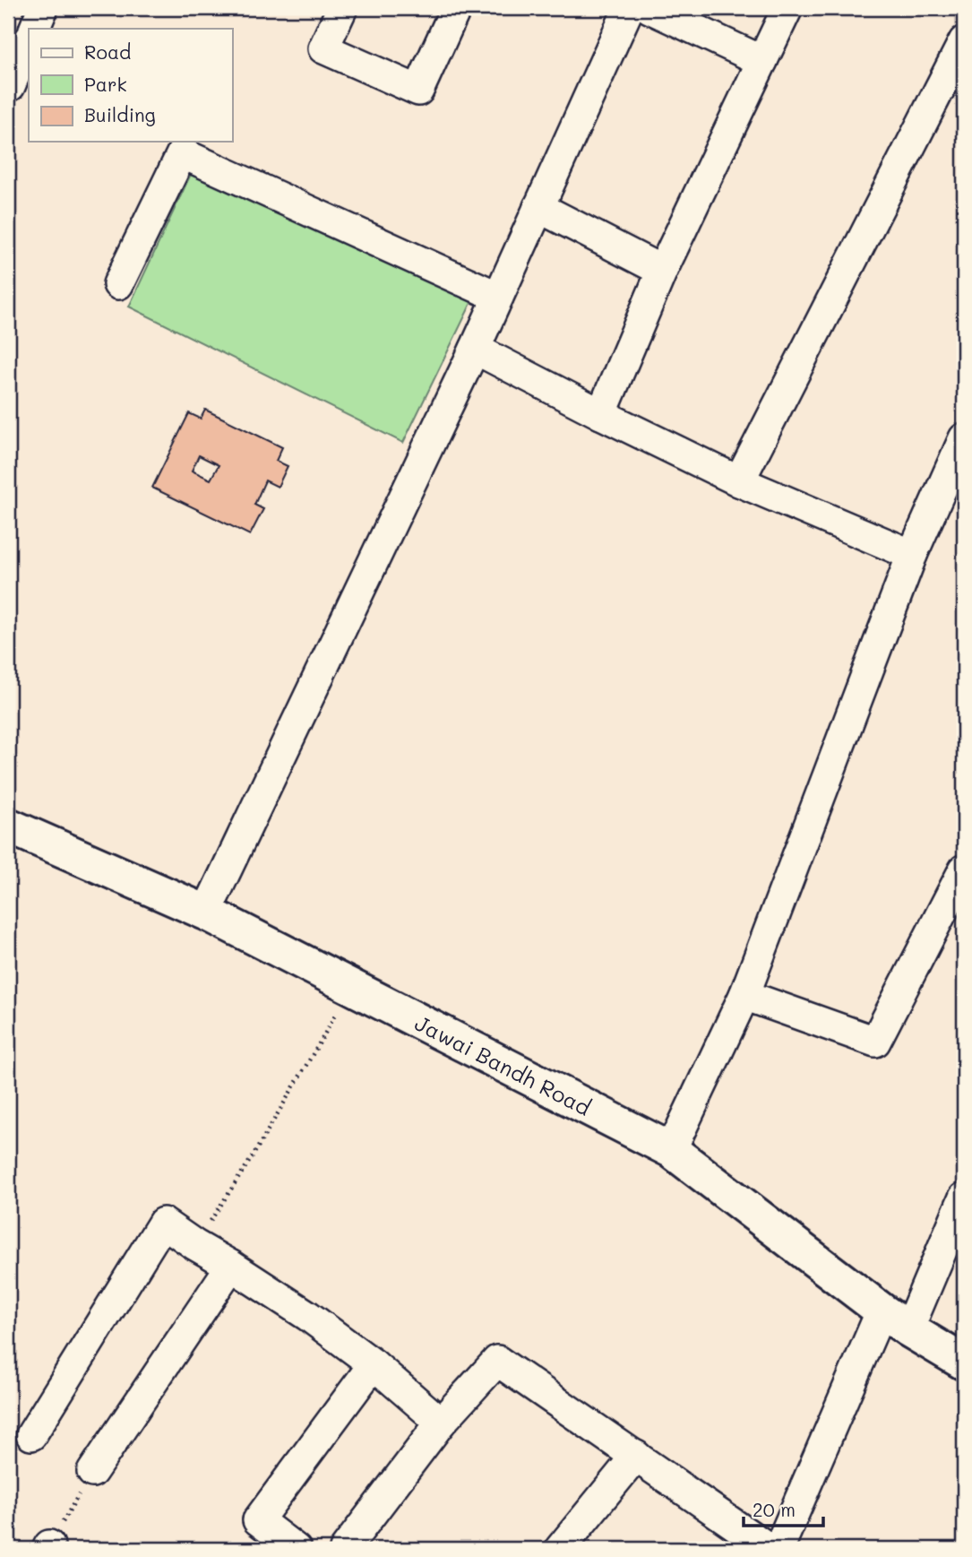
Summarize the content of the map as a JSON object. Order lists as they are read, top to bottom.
{
  "streets": {
    "street": ["Jawai Bandh Road"]
  },
  "legend": ["Road", "Park", "Building"],
  "scale_bar": "20 m"
}
